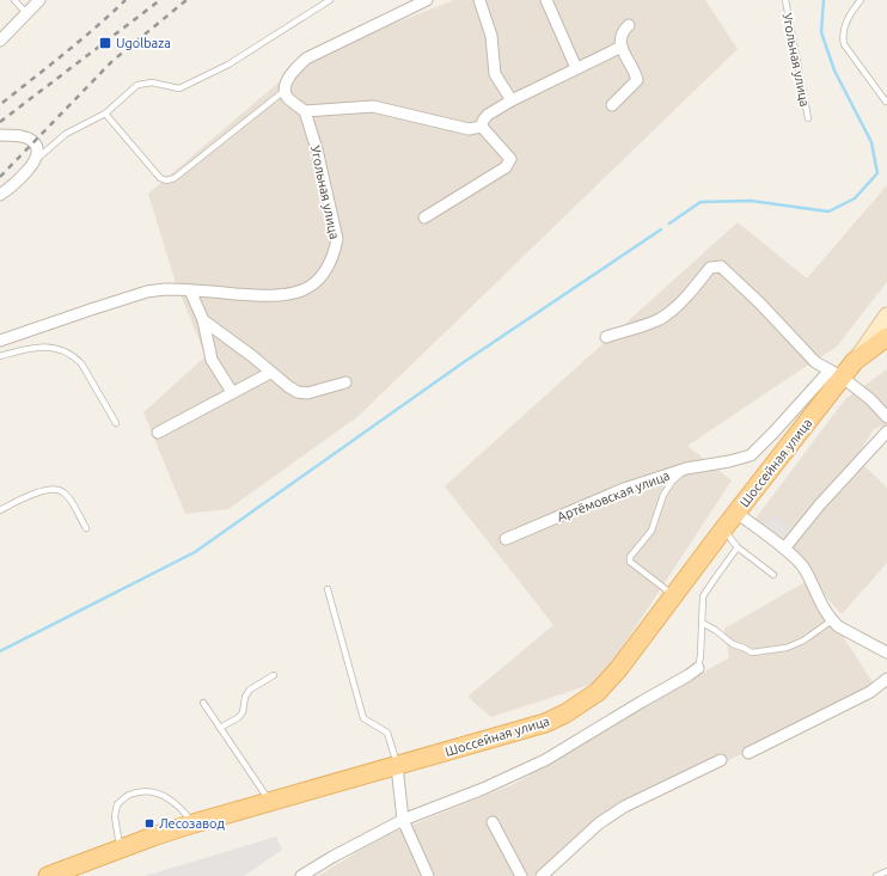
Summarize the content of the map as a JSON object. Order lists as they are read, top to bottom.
{
  "streets": {
    "main road": ["Шоссейная улица"],
    "street": ["Угольная улица", "Артёмовская улица"]
  },
  "crossings": [
    ["Шоссейная улица", "Артёмовская улица"]
  ],
  "places": {
    "transit": ["Ugolbaza", "Лесозавод"]
  }
}
